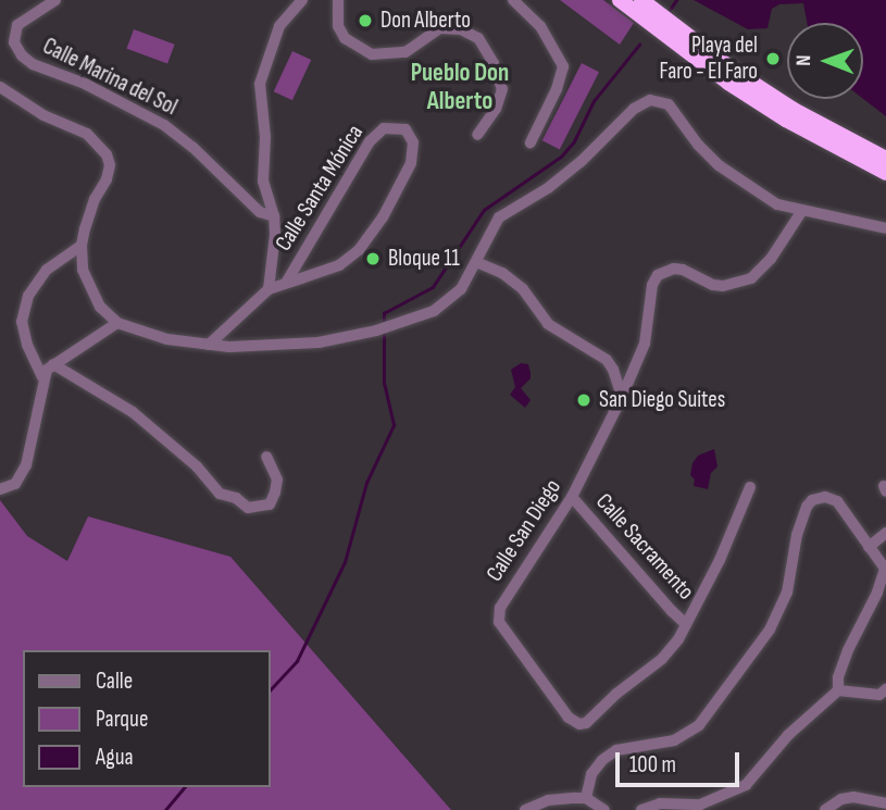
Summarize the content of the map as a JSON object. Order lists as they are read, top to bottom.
{
  "streets": {
    "street": [
      "Calle Marina del Sol",
      "Calle Santa Mónica",
      "Calle San Diego",
      "Calle Sacramento"
    ]
  },
  "crossings": [
    ["Calle San Diego", "Calle Sacramento"]
  ],
  "districts": ["Pueblo Don Alberto"],
  "places": [
    "Don Alberto",
    "Playa del Faro - El Faro",
    "Bloque 11",
    "San Diego Suites"
  ],
  "legend": ["Calle", "Parque", "Agua"],
  "scale_bar": "100 m",
  "north": "left"
}
